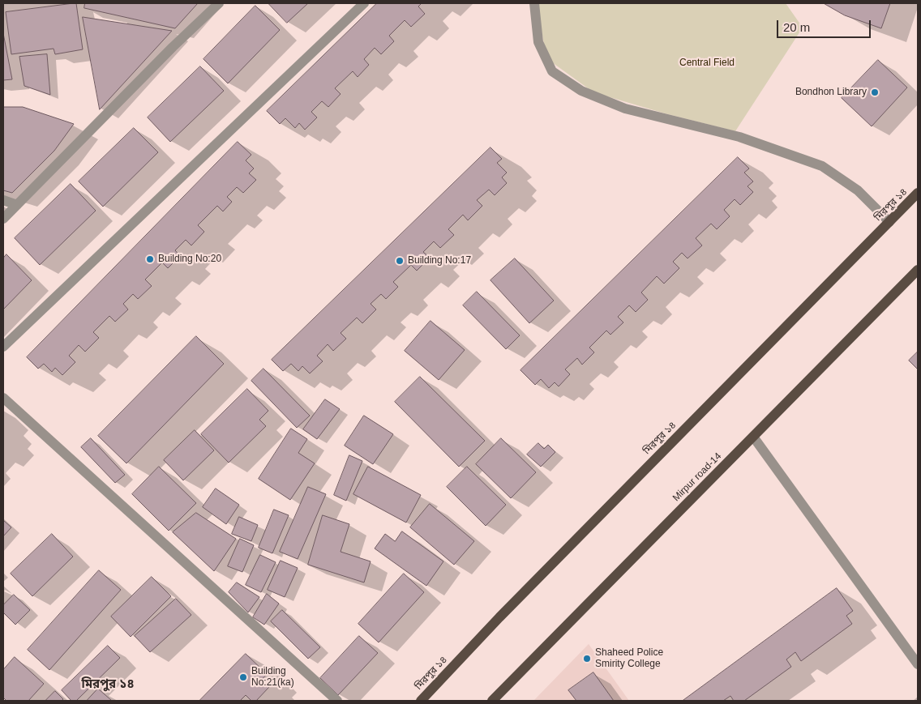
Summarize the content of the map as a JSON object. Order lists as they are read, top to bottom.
{
  "streets": {
    "main road": ["মিরপুর ১৪", "Mirpur road-14"]
  },
  "districts": ["মিরপুর ১৪"],
  "parks": ["Central Field"],
  "places": [
    "Bondhon Library",
    "Building No:20",
    "Building No:17",
    "Shaheed Police Smirity College",
    "Building No:21(ka)"
  ],
  "scale_bar": "20 m"
}
